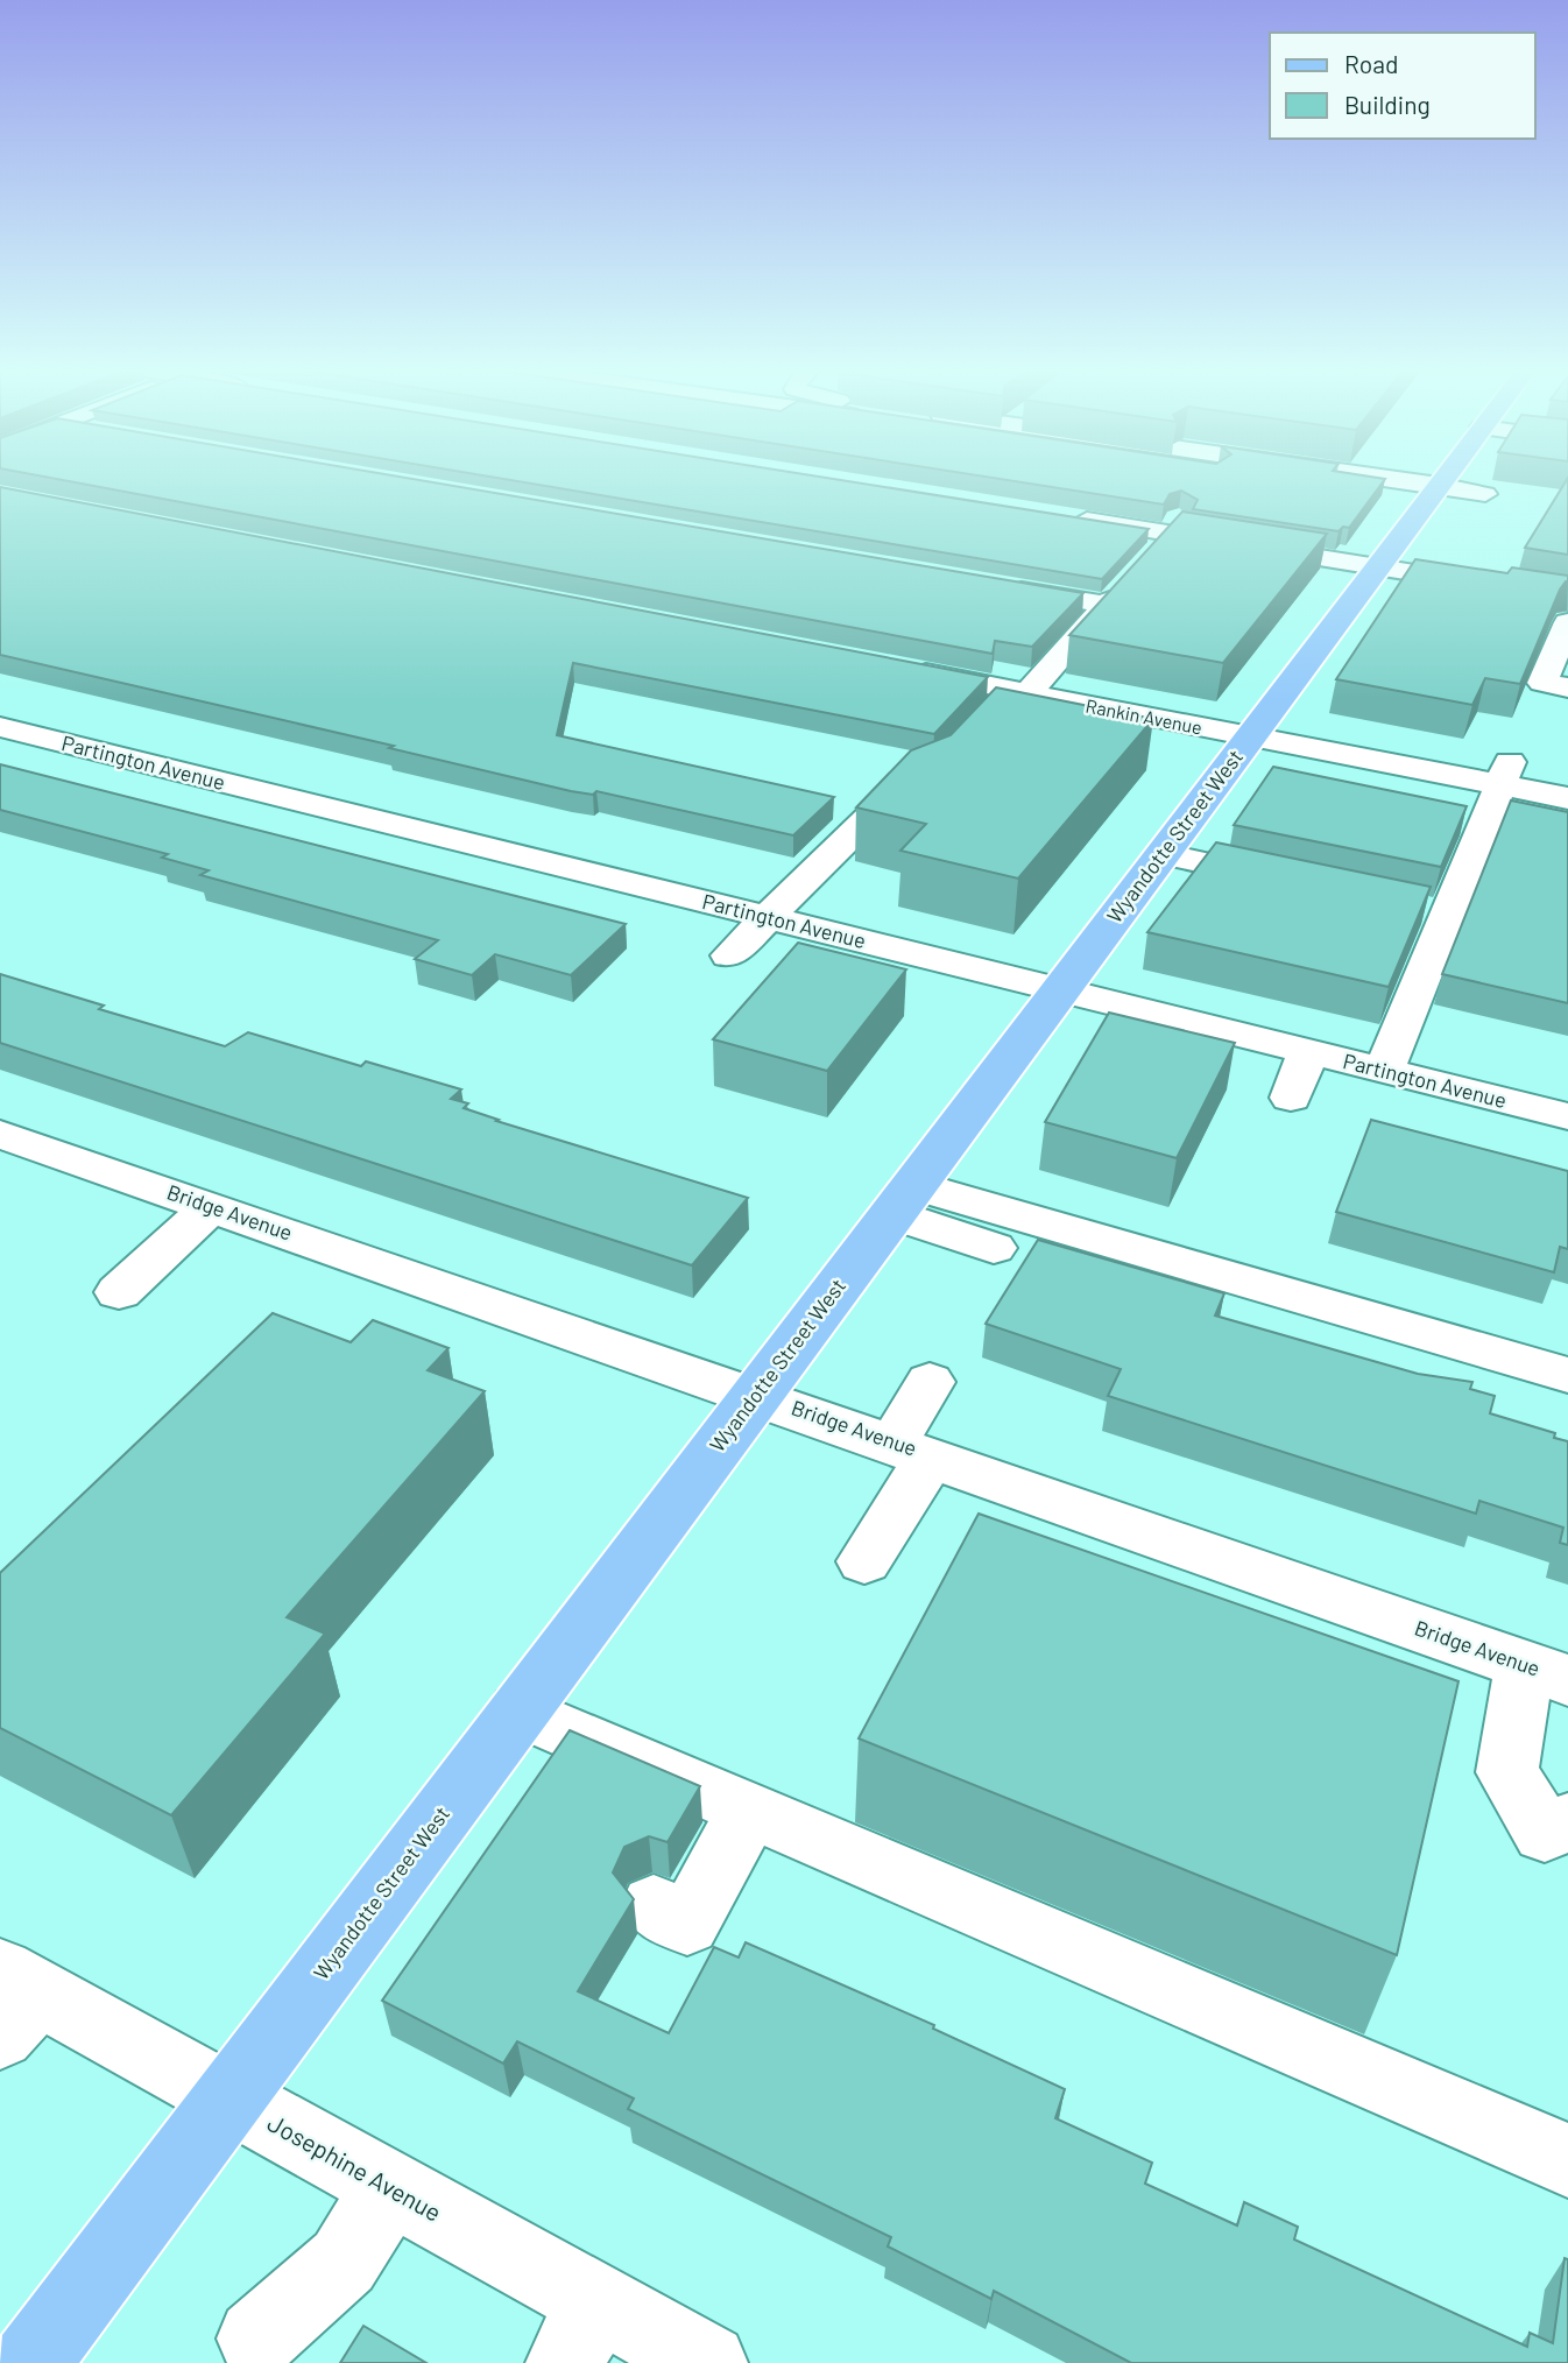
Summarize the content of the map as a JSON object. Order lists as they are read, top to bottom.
{
  "streets": {
    "main road": ["Wyandotte Street West"],
    "street": [
      "Rankin Avenue",
      "Partington Avenue",
      "Bridge Avenue",
      "Josephine Avenue"
    ]
  },
  "crossings": [
    ["Rankin Avenue", "Wyandotte Street West"],
    ["Partington Avenue", "Wyandotte Street West"],
    ["Wyandotte Street West", "Bridge Avenue"],
    ["Wyandotte Street West", "Josephine Avenue"]
  ],
  "legend": ["Road", "Building"]
}
